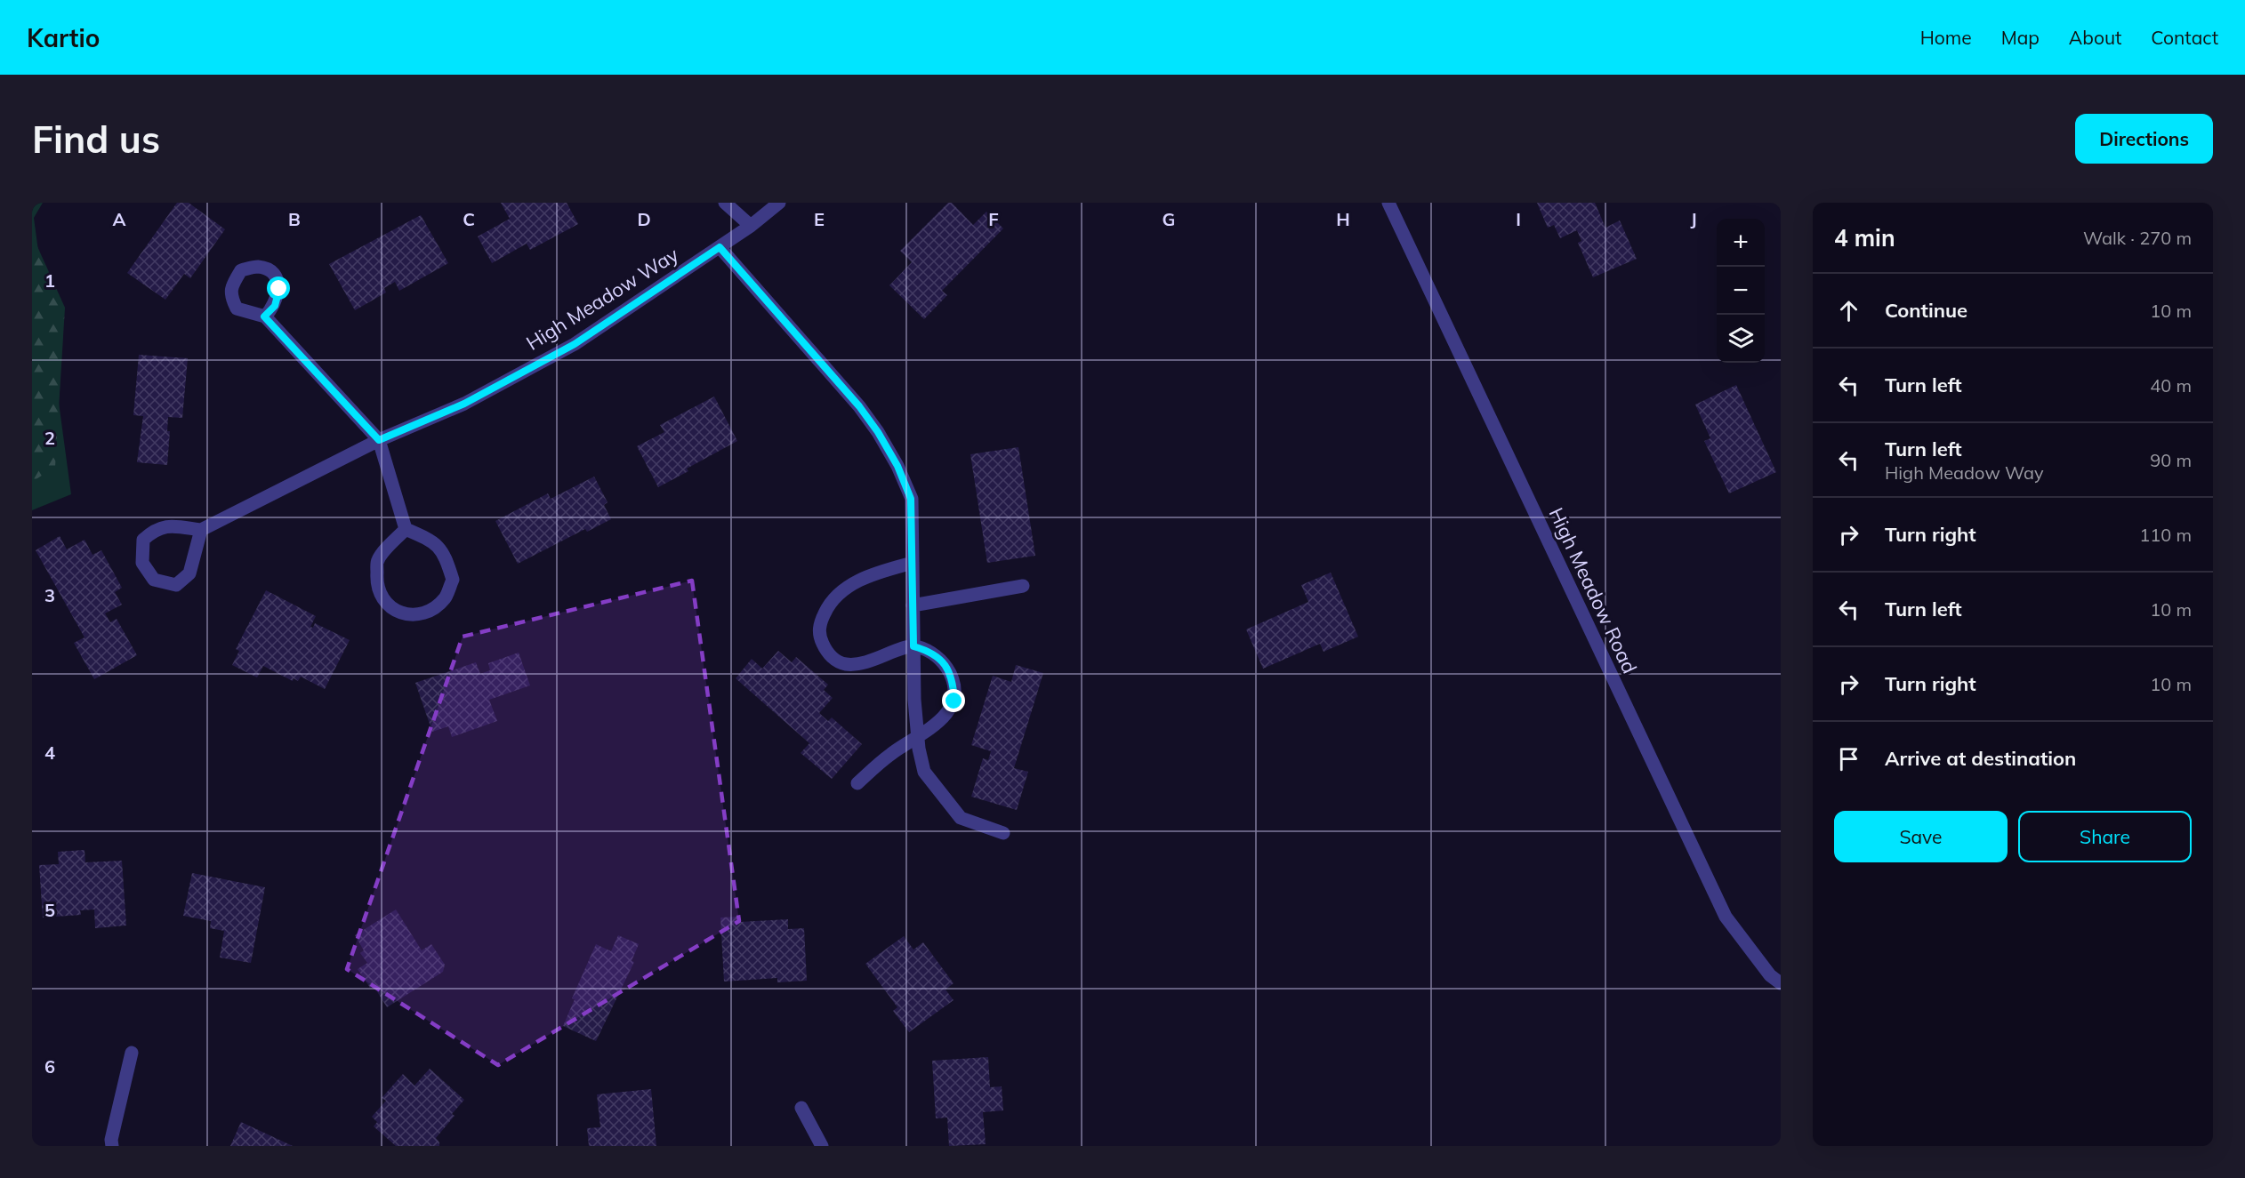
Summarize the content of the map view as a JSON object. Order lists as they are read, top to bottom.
{
  "streets": {
    "street": ["High Meadow Way", "High Meadow Road"]
  },
  "page": {
    "header": "Kartio",
    "nav": [
      "Home",
      "Map",
      "About",
      "Contact"
    ],
    "buttons": [
      "Directions",
      ["Save", "Share"]
    ],
    "title": "Find us",
    "heading": ["4 min", "Walk · 270 m"],
    "map_buttons": ["+", "−"],
    "list": [
      ["Continue", "10 m"],
      ["Turn left", "40 m"],
      ["Turn left", "High Meadow Way", "90 m"],
      ["Turn right", "110 m"],
      ["Turn left", "10 m"],
      ["Turn right", "10 m"],
      "Arrive at destination"
    ]
  },
  "grid": {
    "columns": [
      "A",
      "B",
      "C",
      "D",
      "E",
      "F",
      "G",
      "H",
      "I",
      "J"
    ],
    "rows": [
      "1",
      "2",
      "3",
      "4",
      "5",
      "6"
    ]
  }
}
